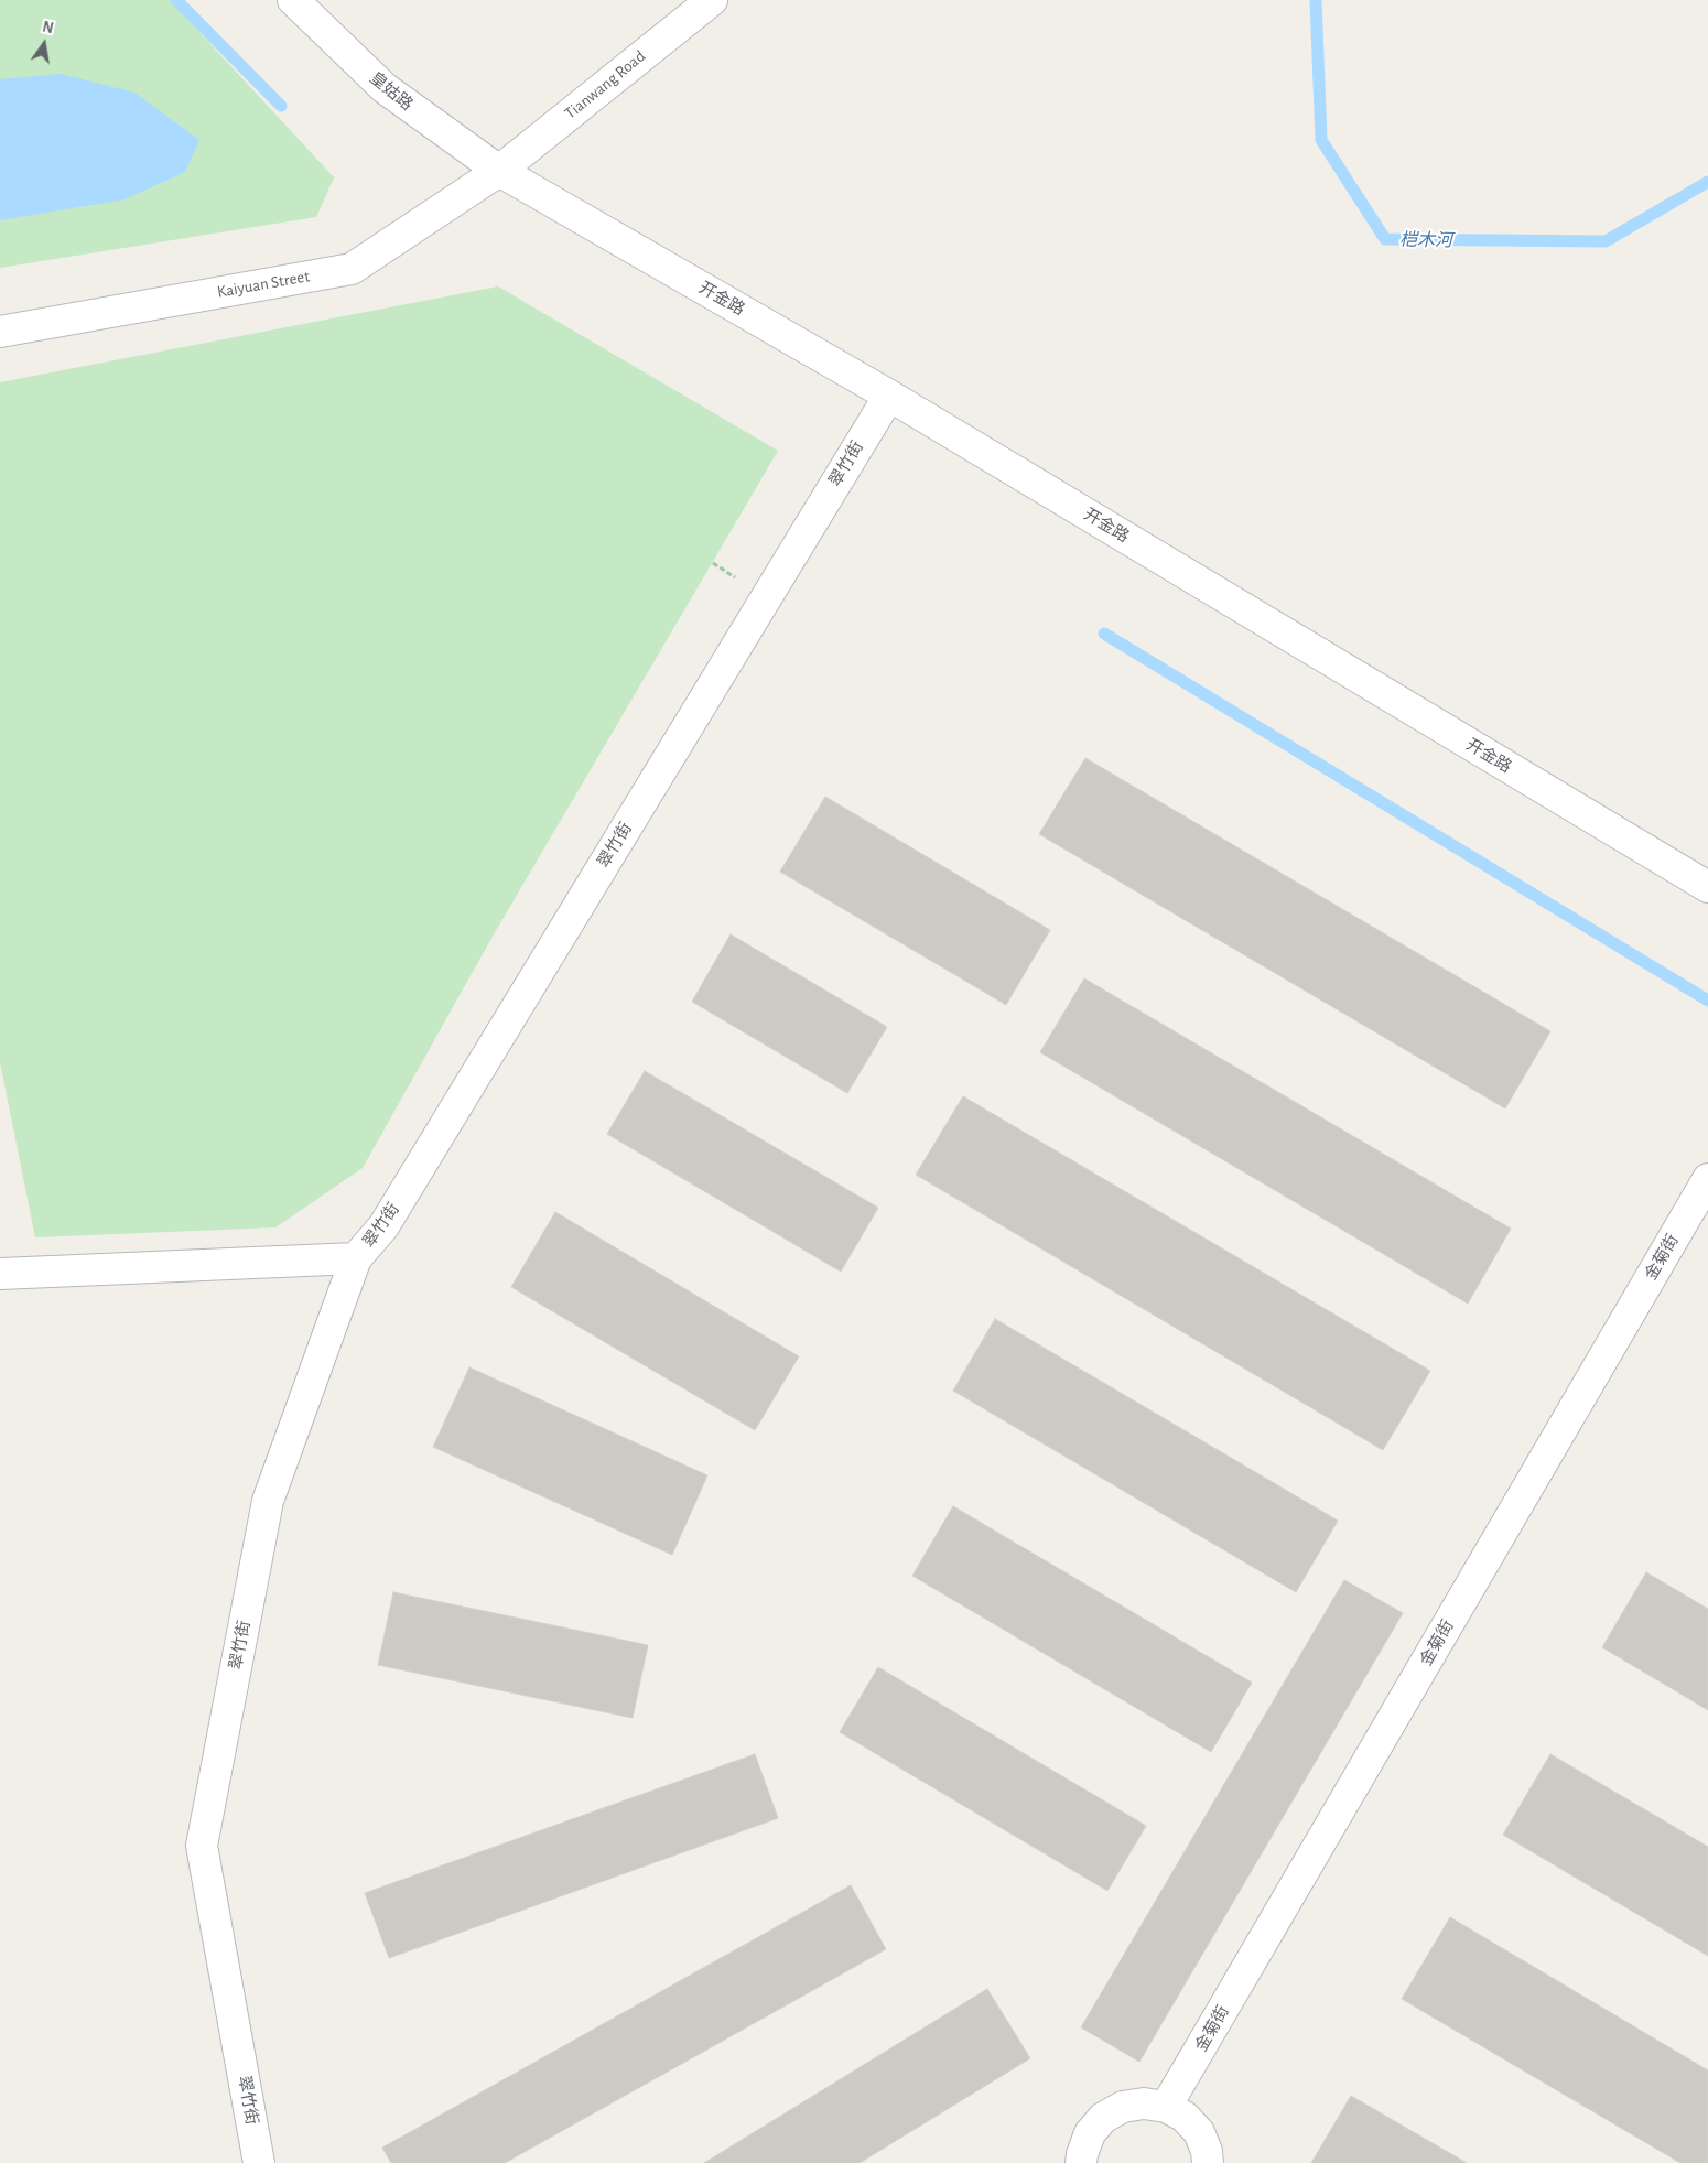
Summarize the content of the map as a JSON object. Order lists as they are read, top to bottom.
{
  "streets": {
    "street": [
      "Tianwang Road",
      "皇姑路",
      "Kaiyuan Street",
      "开金路",
      "翠竹街",
      "金菊街"
    ]
  },
  "crossings": [
    ["Tianwang Road", "皇姑路"],
    ["Tianwang Road", "Kaiyuan Street"],
    ["Tianwang Road", "开金路"],
    ["皇姑路", "Kaiyuan Street"],
    ["皇姑路", "开金路"],
    ["Kaiyuan Street", "开金路"],
    ["开金路", "翠竹街"]
  ],
  "water": ["桤木河"],
  "north": "top"
}
